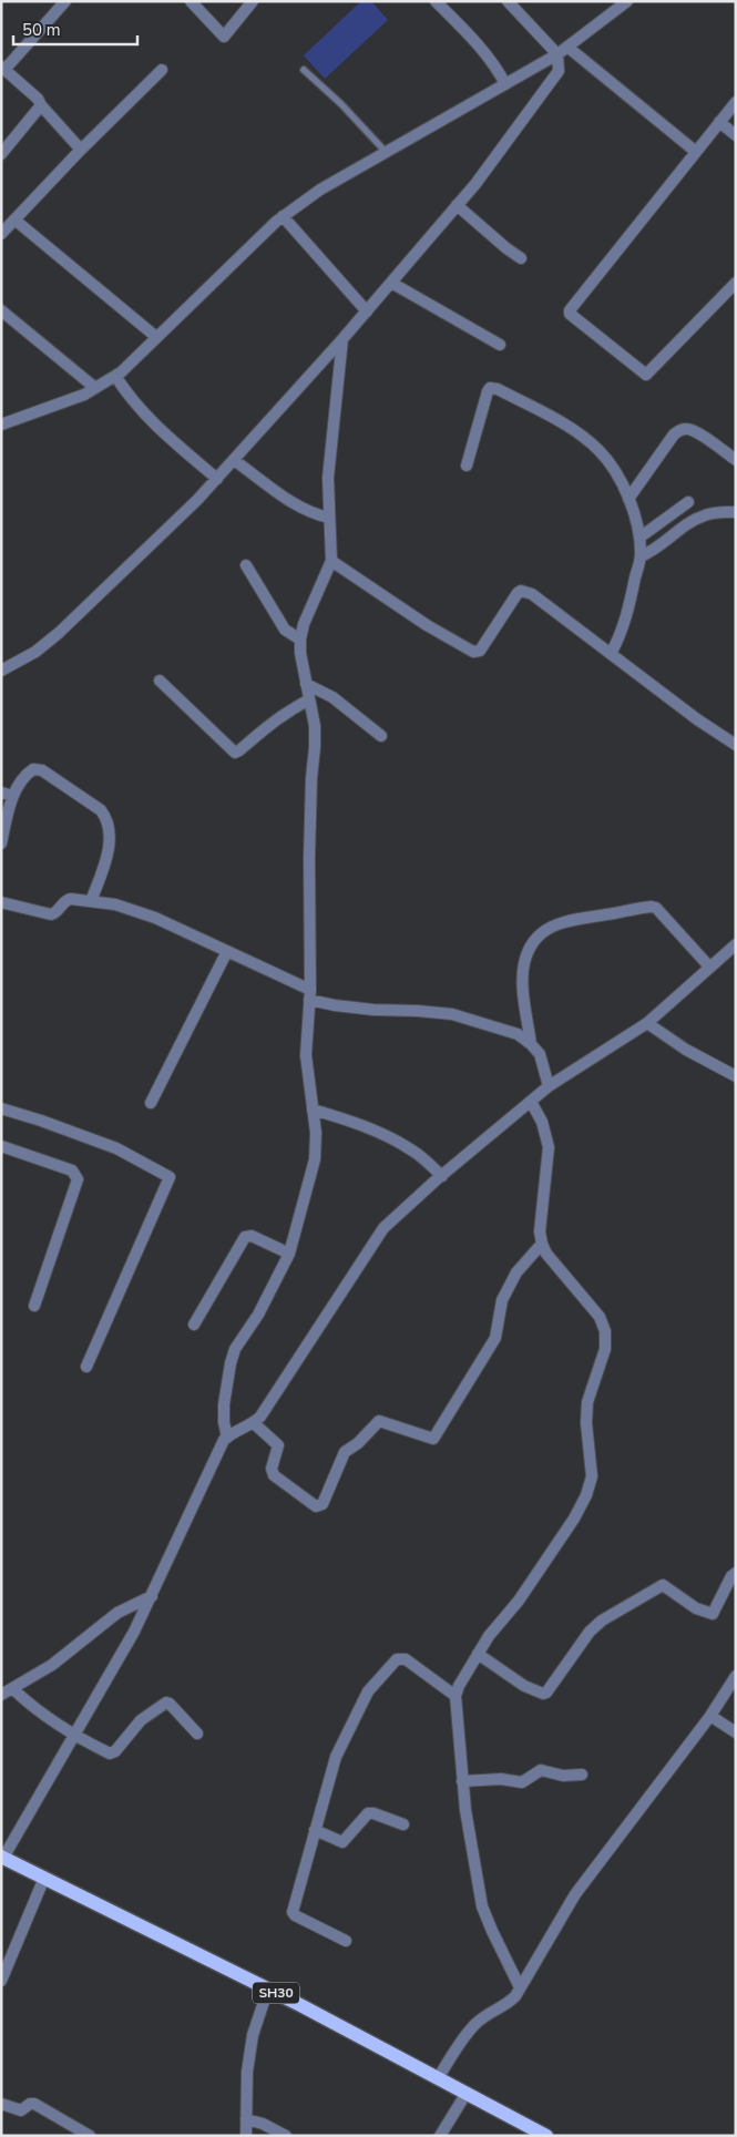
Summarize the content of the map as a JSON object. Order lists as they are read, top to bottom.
{
  "streets": {
    "main road": ["SH30"]
  },
  "scale_bar": "50 m"
}
